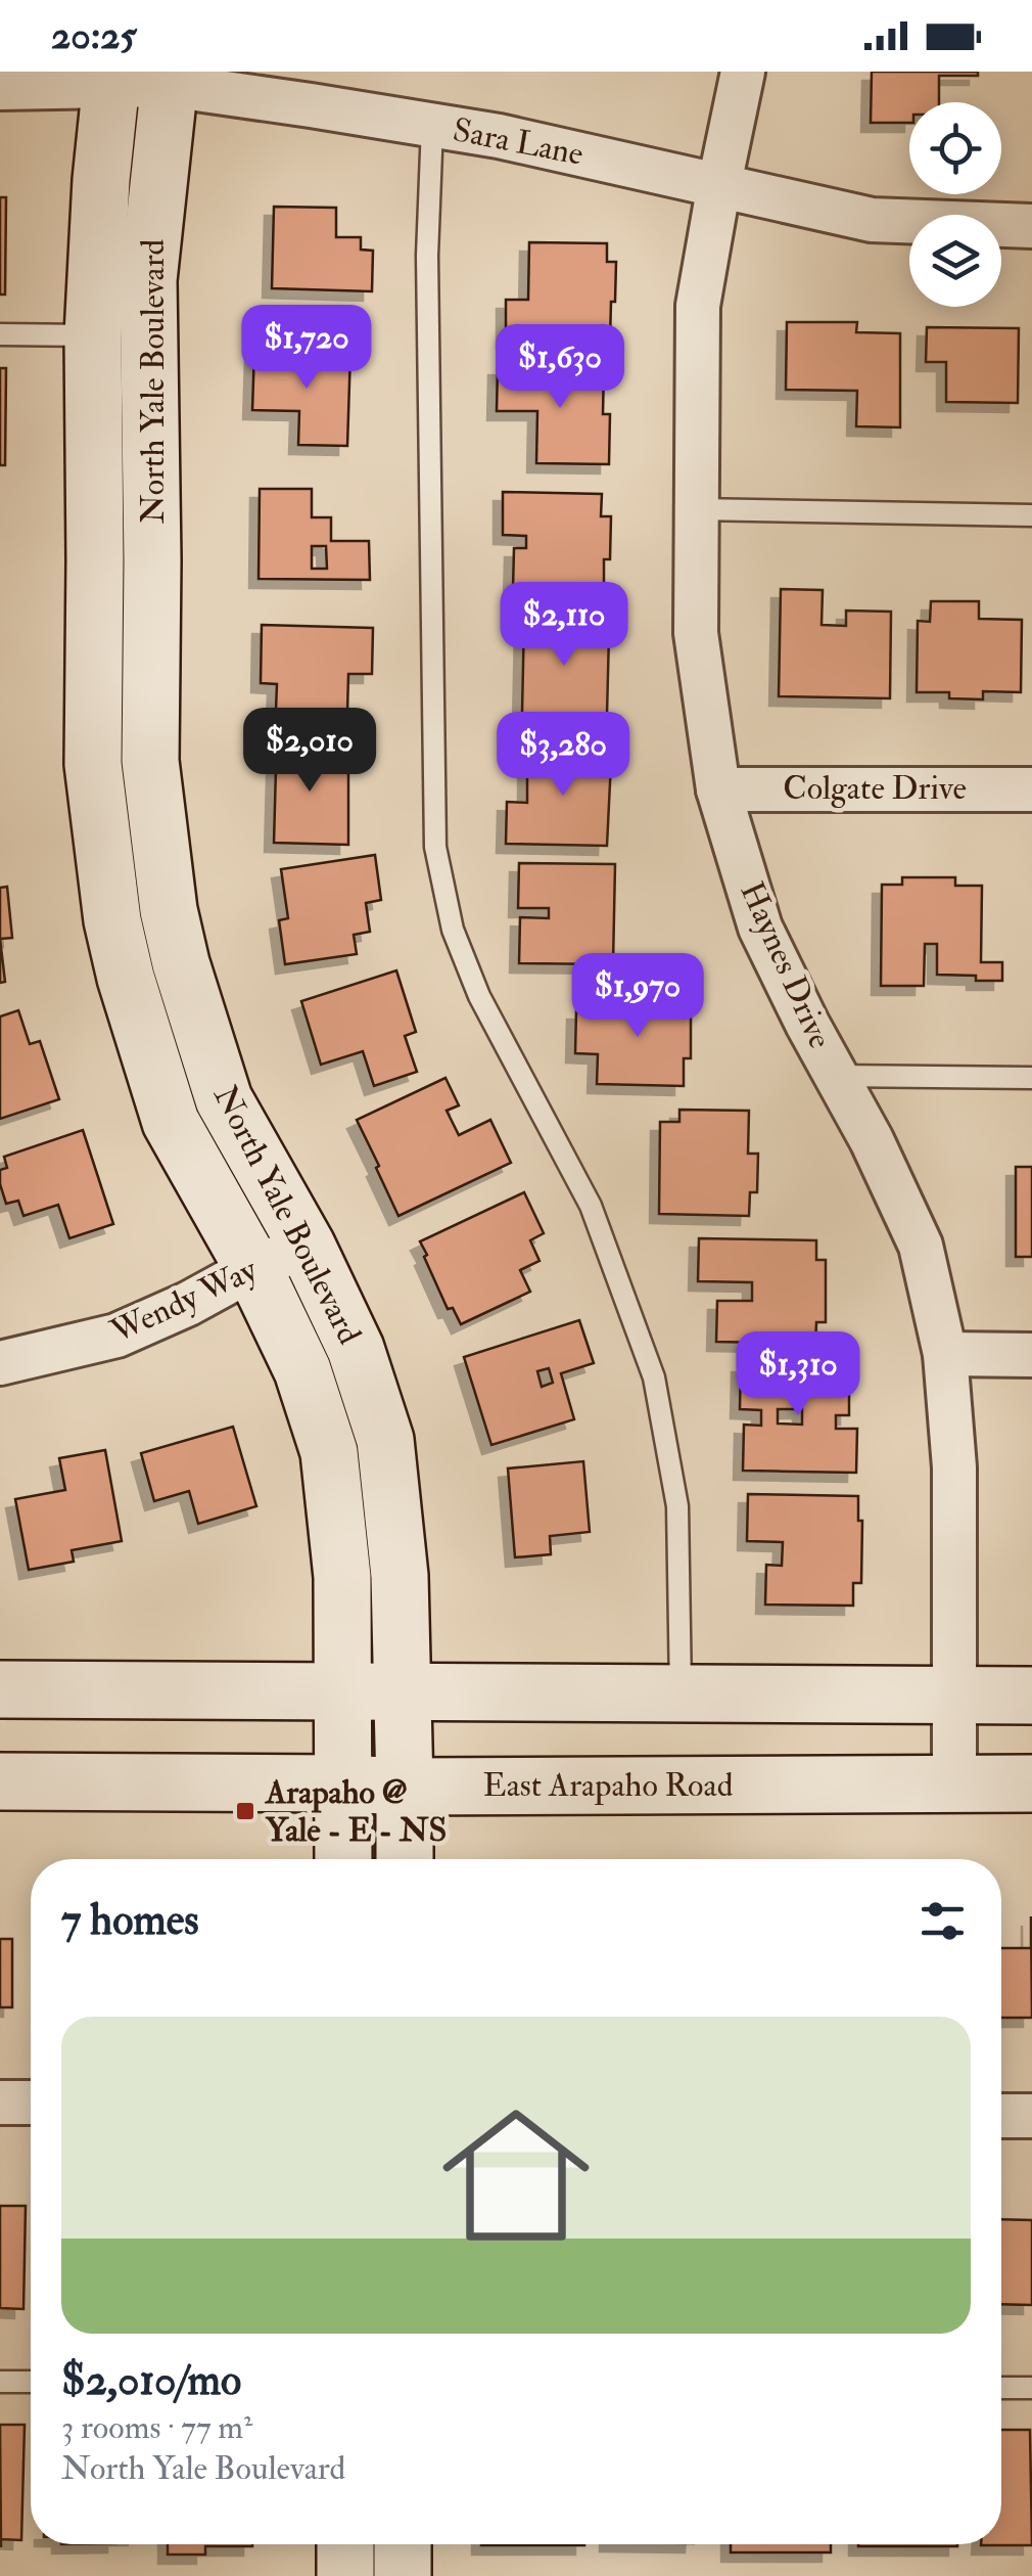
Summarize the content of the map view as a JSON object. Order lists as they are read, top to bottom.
{
  "streets": {
    "street": [
      "Sara Lane",
      "North Yale Boulevard",
      "Colgate Drive",
      "Haynes Drive",
      "Wendy Way",
      "East Arapaho Road"
    ]
  },
  "crossings": [
    ["Sara Lane", "North Yale Boulevard"],
    ["Sara Lane", "Haynes Drive"],
    ["North Yale Boulevard", "Wendy Way"],
    ["North Yale Boulevard", "East Arapaho Road"],
    ["Colgate Drive", "Haynes Drive"],
    ["Haynes Drive", "East Arapaho Road"]
  ],
  "places": {
    "transit": ["Arapaho @ Yale - E - NS"]
  },
  "page": {
    "status": "20:25",
    "price": [
      "$1,720",
      "$1,630",
      "$2,110",
      "$2,010",
      "$3,280",
      "$1,970",
      "$1,310"
    ],
    "heading": "7 homes",
    "list": [
      {
        "name": "$2,010/mo",
        "note": "3 rooms · 77 m² · North Yale Boulevard"
      }
    ]
  }
}
